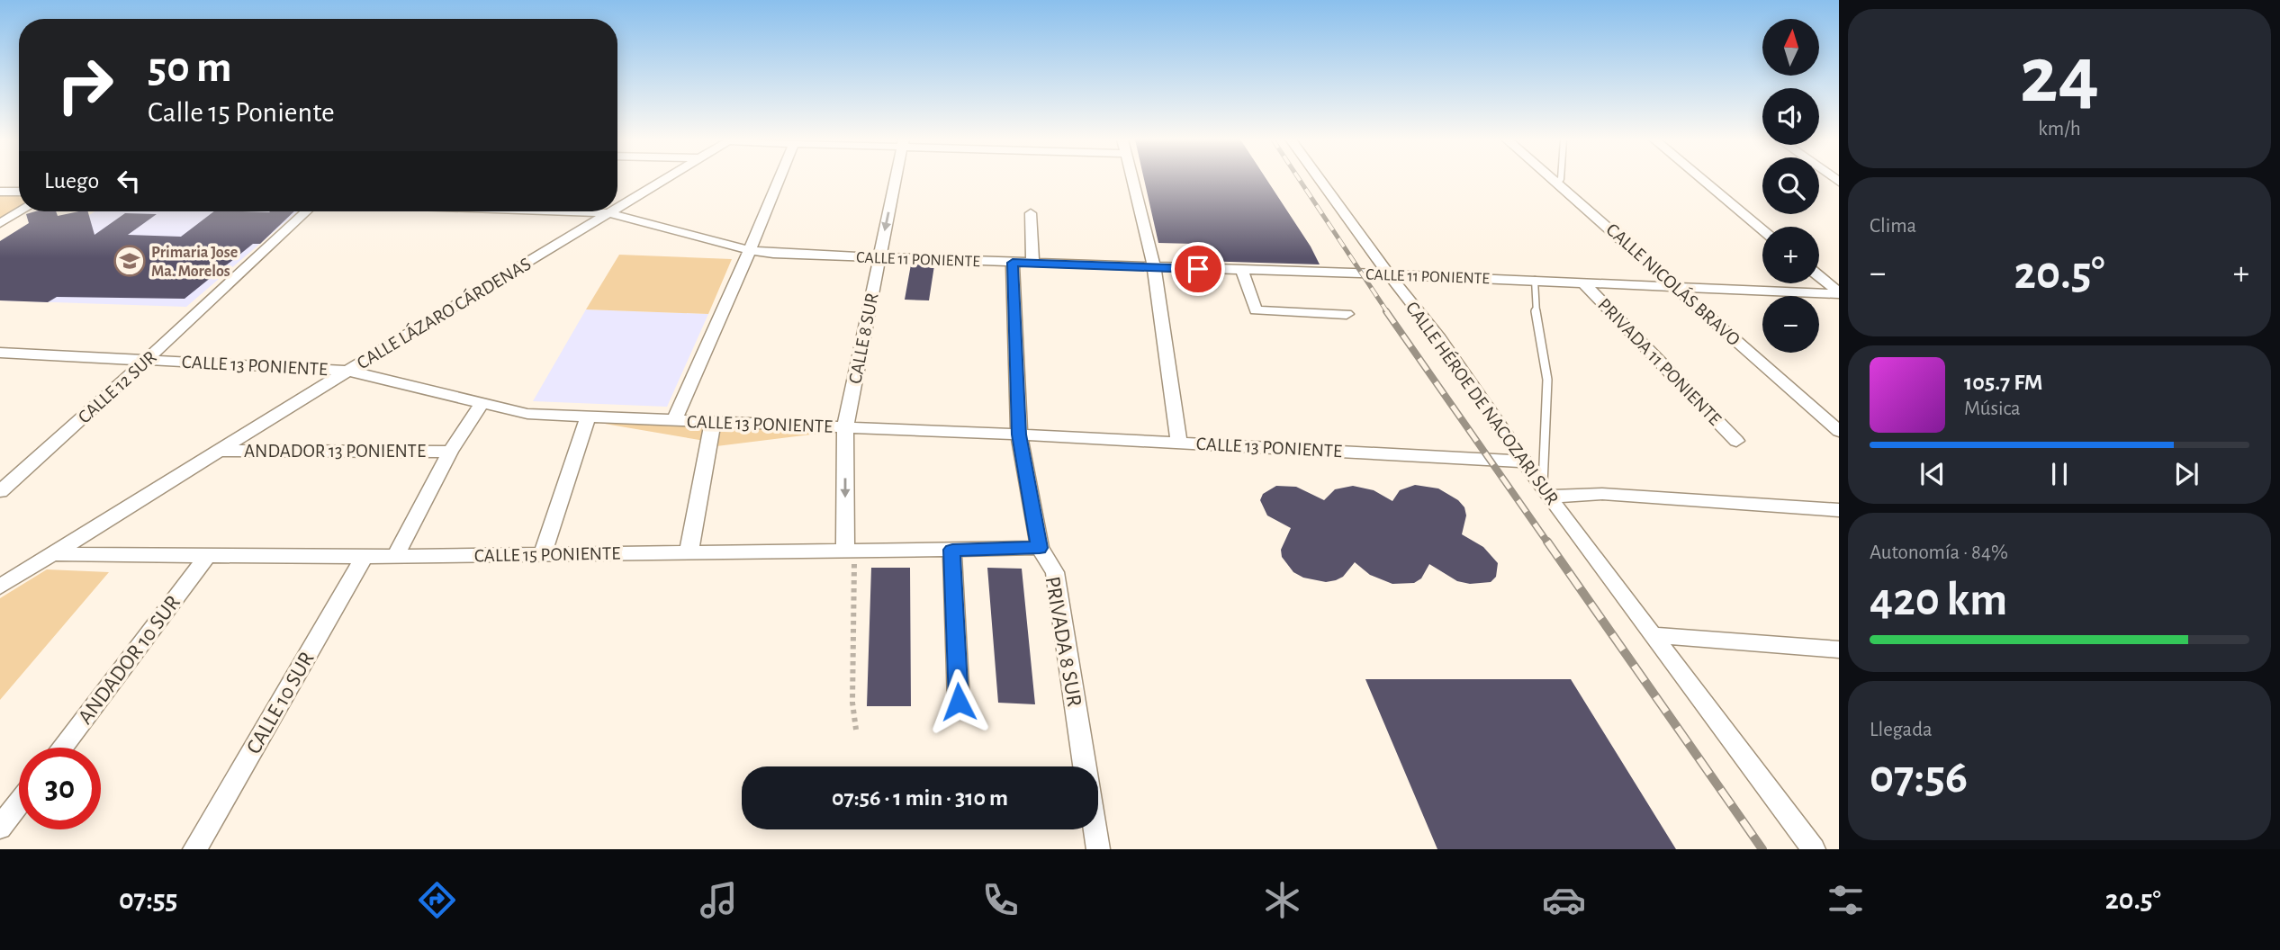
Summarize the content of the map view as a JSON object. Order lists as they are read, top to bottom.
{
  "streets": {
    "street": [
      "CALLE 11 PONIENTE",
      "CALLE NICOLÁS BRAVO",
      "CALLE LÁZARO CÁRDENAS",
      "CALLE 8 SUR",
      "PRIVADA 11 PONIENTE",
      "CALLE 13 PONIENTE",
      "CALLE 12 SUR",
      "CALLE HÉROE DE NACOZARI SUR",
      "ANDADOR 13 PONIENTE",
      "CALLE 15 PONIENTE",
      "PRIVADA 8 SUR",
      "ANDADOR 10 SUR",
      "CALLE 10 SUR"
    ]
  },
  "crossings": [
    ["CALLE 11 PONIENTE", "CALLE NICOLÁS BRAVO"],
    ["CALLE 11 PONIENTE", "CALLE LÁZARO CÁRDENAS"],
    ["CALLE 11 PONIENTE", "CALLE 8 SUR"],
    ["CALLE 11 PONIENTE", "PRIVADA 11 PONIENTE"],
    ["CALLE 11 PONIENTE", "CALLE HÉROE DE NACOZARI SUR"],
    ["CALLE 11 PONIENTE", "PRIVADA 8 SUR"],
    ["CALLE LÁZARO CÁRDENAS", "CALLE 13 PONIENTE"],
    ["CALLE LÁZARO CÁRDENAS", "ANDADOR 13 PONIENTE"],
    ["CALLE LÁZARO CÁRDENAS", "CALLE 15 PONIENTE"],
    ["CALLE 8 SUR", "CALLE 13 PONIENTE"],
    ["CALLE 8 SUR", "CALLE 15 PONIENTE"],
    ["CALLE 13 PONIENTE", "CALLE 12 SUR"],
    ["CALLE 13 PONIENTE", "CALLE HÉROE DE NACOZARI SUR"],
    ["CALLE 13 PONIENTE", "PRIVADA 8 SUR"],
    ["CALLE 15 PONIENTE", "PRIVADA 8 SUR"],
    ["CALLE 15 PONIENTE", "ANDADOR 10 SUR"],
    ["CALLE 15 PONIENTE", "CALLE 10 SUR"]
  ],
  "places": {
    "school or university": ["Primaria Jose Ma. Morelos"]
  },
  "north": "top",
  "page": {
    "tile": [
      ["24", "km/h"],
      "Clima",
      ["Autonomía · 84%", "420 km"],
      ["Llegada", "07:56"]
    ],
    "map_buttons": ["+", "−"],
    "turn": ["50 m", "Calle 15 Poniente"],
    "then": "Luego",
    "heat": ["−", "20.5°", "+"],
    "song": ["105.7 FM", "Música"],
    "limit": "30",
    "trip": "07:56 · 1 min · 310 m",
    "tabs": ["07:55", "20.5°"]
  }
}
